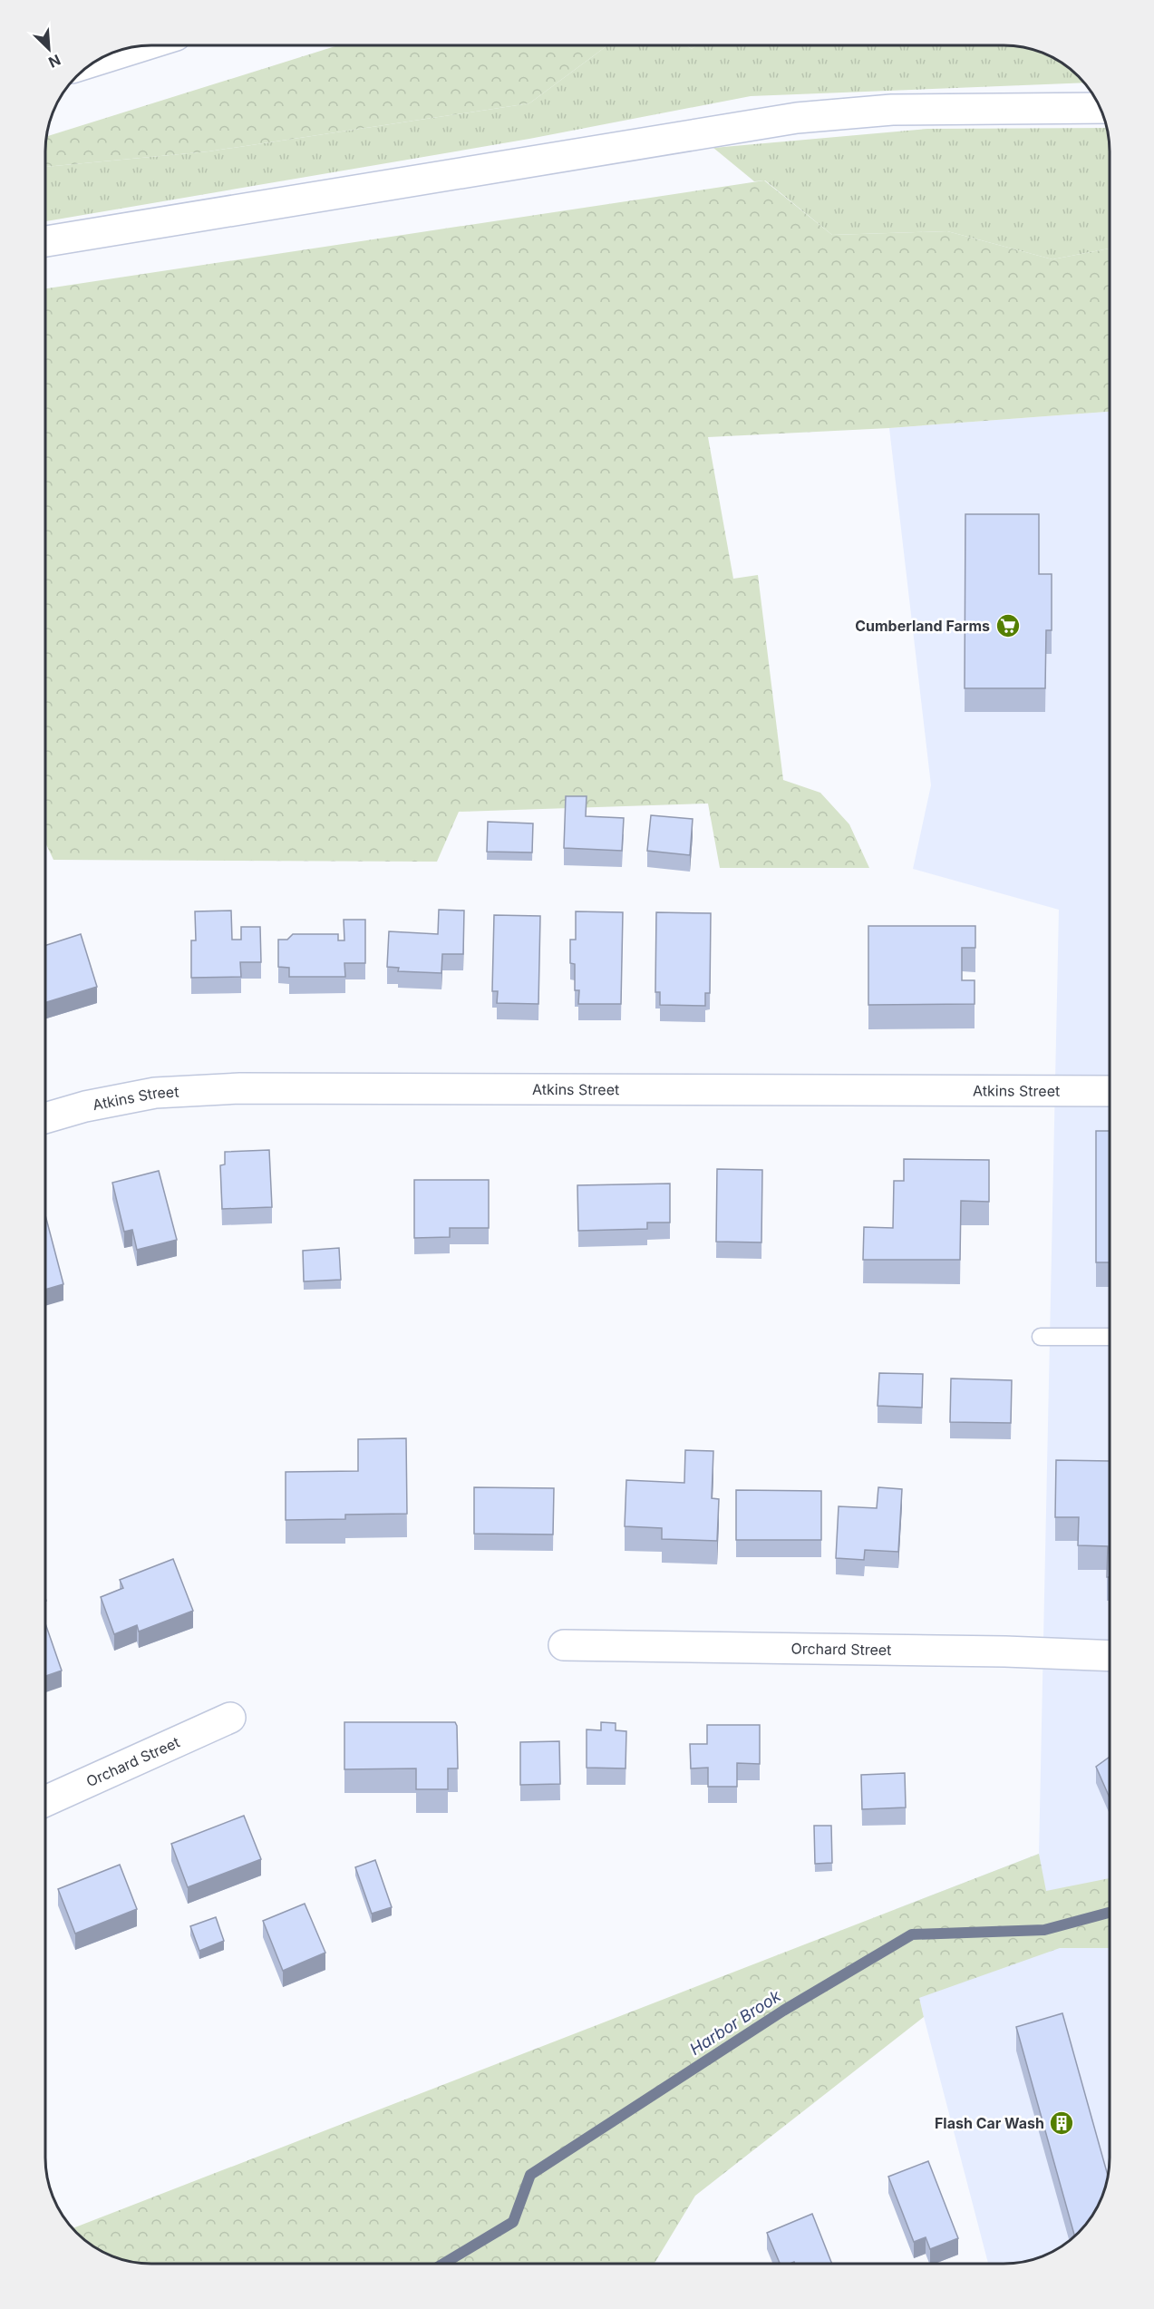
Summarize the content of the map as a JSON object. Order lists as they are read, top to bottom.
{
  "streets": {
    "main road": ["Atkins Street", "Orchard Street"]
  },
  "water": ["Harbor Brook"],
  "places": {
    "supermarket": ["Cumberland Farms"],
    "building": ["Flash Car Wash"]
  },
  "north": "bottom right"
}
